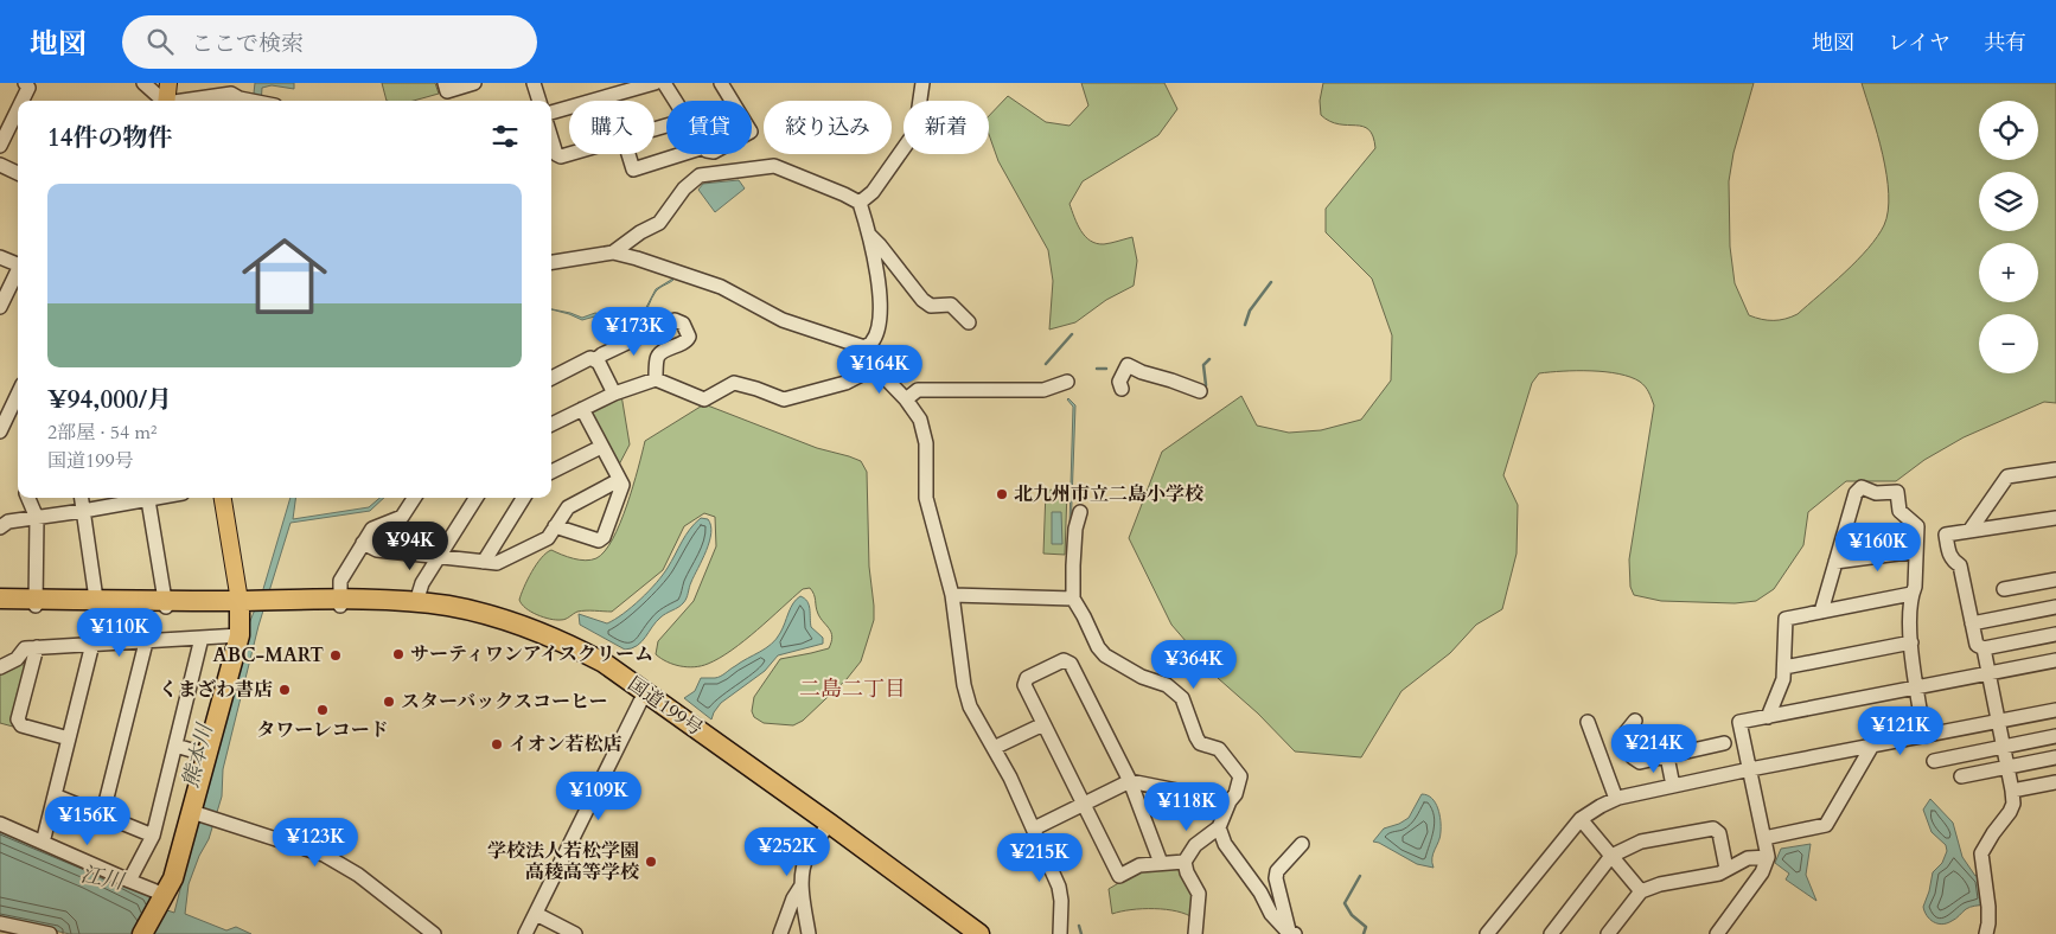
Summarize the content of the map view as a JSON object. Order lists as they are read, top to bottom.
{
  "streets": {
    "highway": ["国道199号"]
  },
  "districts": ["二島二丁目"],
  "water": ["熊本川", "江川"],
  "places": [
    "北九州市立二島小学校",
    "サーティワンアイスクリーム",
    "ABC-MART",
    "くまざわ書店",
    "スターバックスコーヒー",
    "タワーレコード",
    "イオン若松店",
    "学校法人若松学園 高稜高等学校"
  ],
  "page": {
    "header": "地図",
    "search": "ここで検索",
    "nav": ["地図", "レイヤ", "共有"],
    "map_buttons": ["+", "−"],
    "chip": [
      "購入",
      "賃貸",
      "絞り込み",
      "新着"
    ],
    "heading": "14件の物件",
    "list": [
      {
        "name": "¥94,000/月",
        "note": "2部屋 · 54 m² · 国道199号"
      }
    ],
    "price": [
      "¥173K",
      "¥164K",
      "¥94K",
      "¥160K",
      "¥110K",
      "¥364K",
      "¥121K",
      "¥214K",
      "¥109K",
      "¥118K",
      "¥156K",
      "¥123K",
      "¥252K",
      "¥215K"
    ]
  }
}
